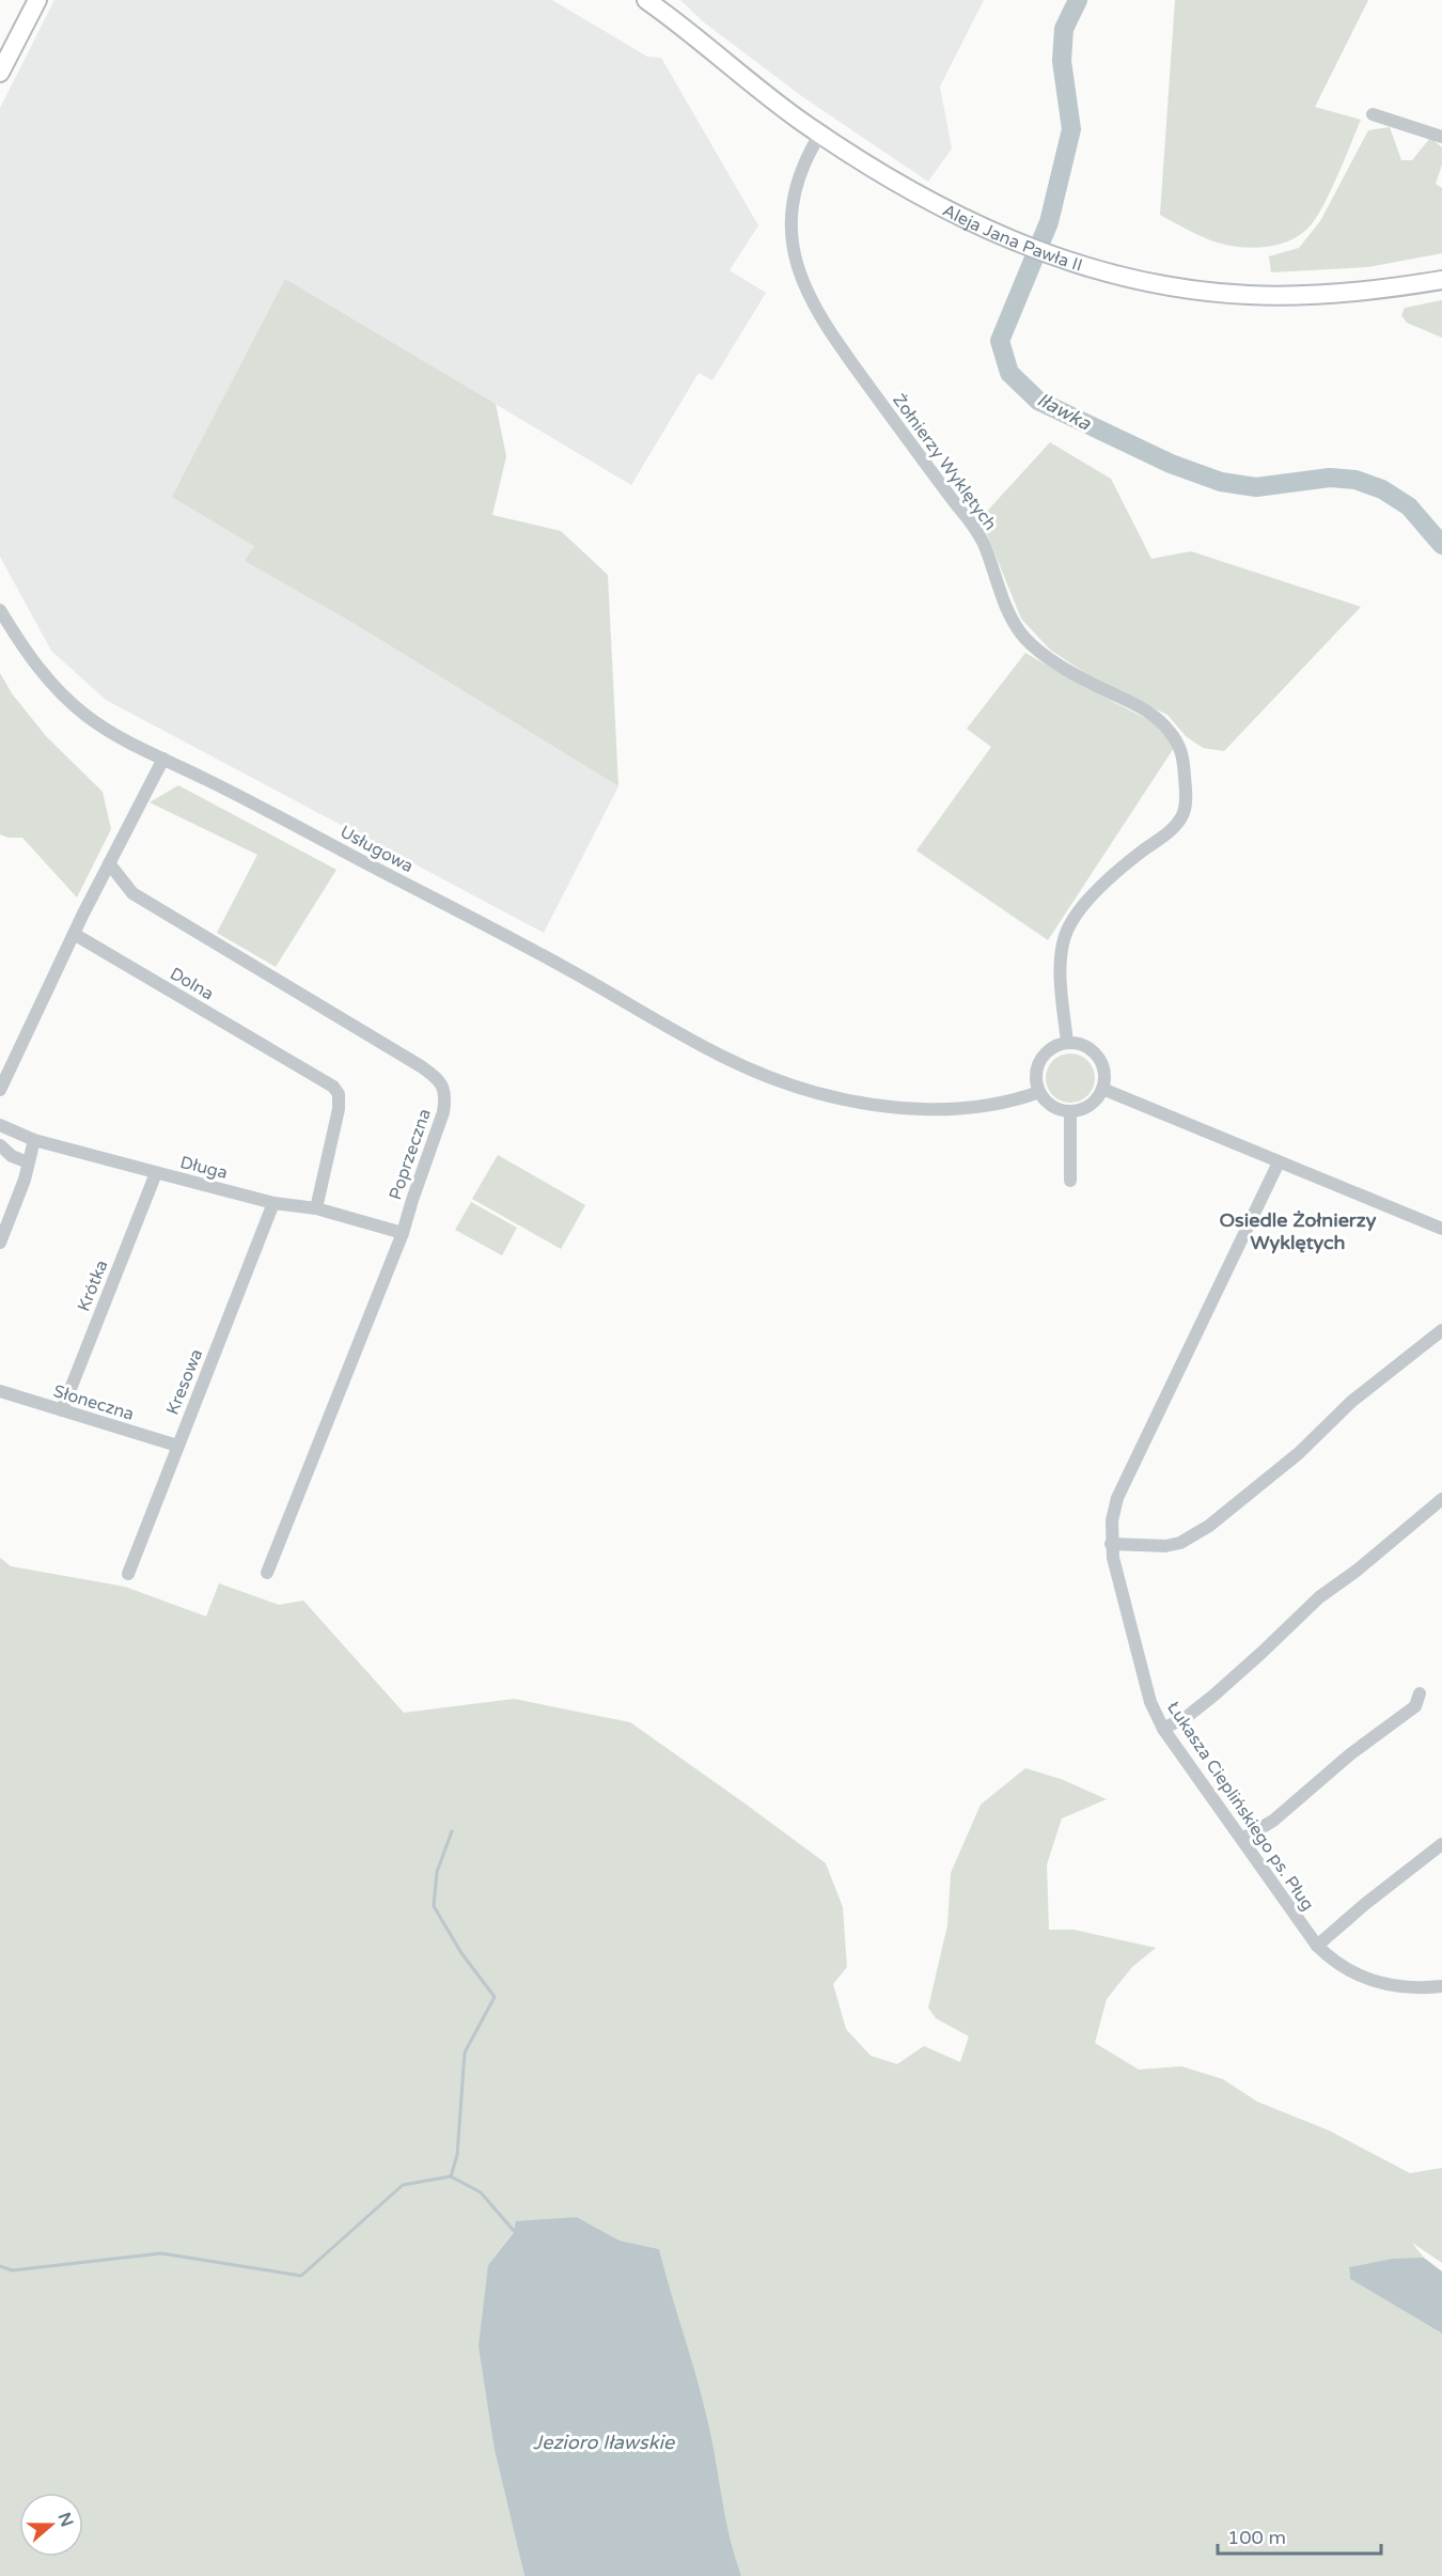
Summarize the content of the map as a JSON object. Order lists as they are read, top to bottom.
{
  "streets": {
    "main road": ["Aleja Jana Pawła II"],
    "street": [
      "Żołnierzy Wyklętych",
      "Usługowa",
      "Dolna",
      "Poprzeczna",
      "Długa",
      "Krótka",
      "Kresowa",
      "Słoneczna",
      "Łukasza Cieplińskiego ps. Pług"
    ]
  },
  "crossings": [
    ["Aleja Jana Pawła II", "Żołnierzy Wyklętych"],
    ["Żołnierzy Wyklętych", "Usługowa"],
    ["Dolna", "Długa"],
    ["Poprzeczna", "Długa"],
    ["Długa", "Krótka"],
    ["Długa", "Kresowa"],
    ["Krótka", "Słoneczna"],
    ["Kresowa", "Słoneczna"]
  ],
  "districts": ["Osiedle Żołnierzy Wyklętych"],
  "water": ["Iławka", "Jezioro Iławskie"],
  "scale_bar": "100 m",
  "north": "right"
}
